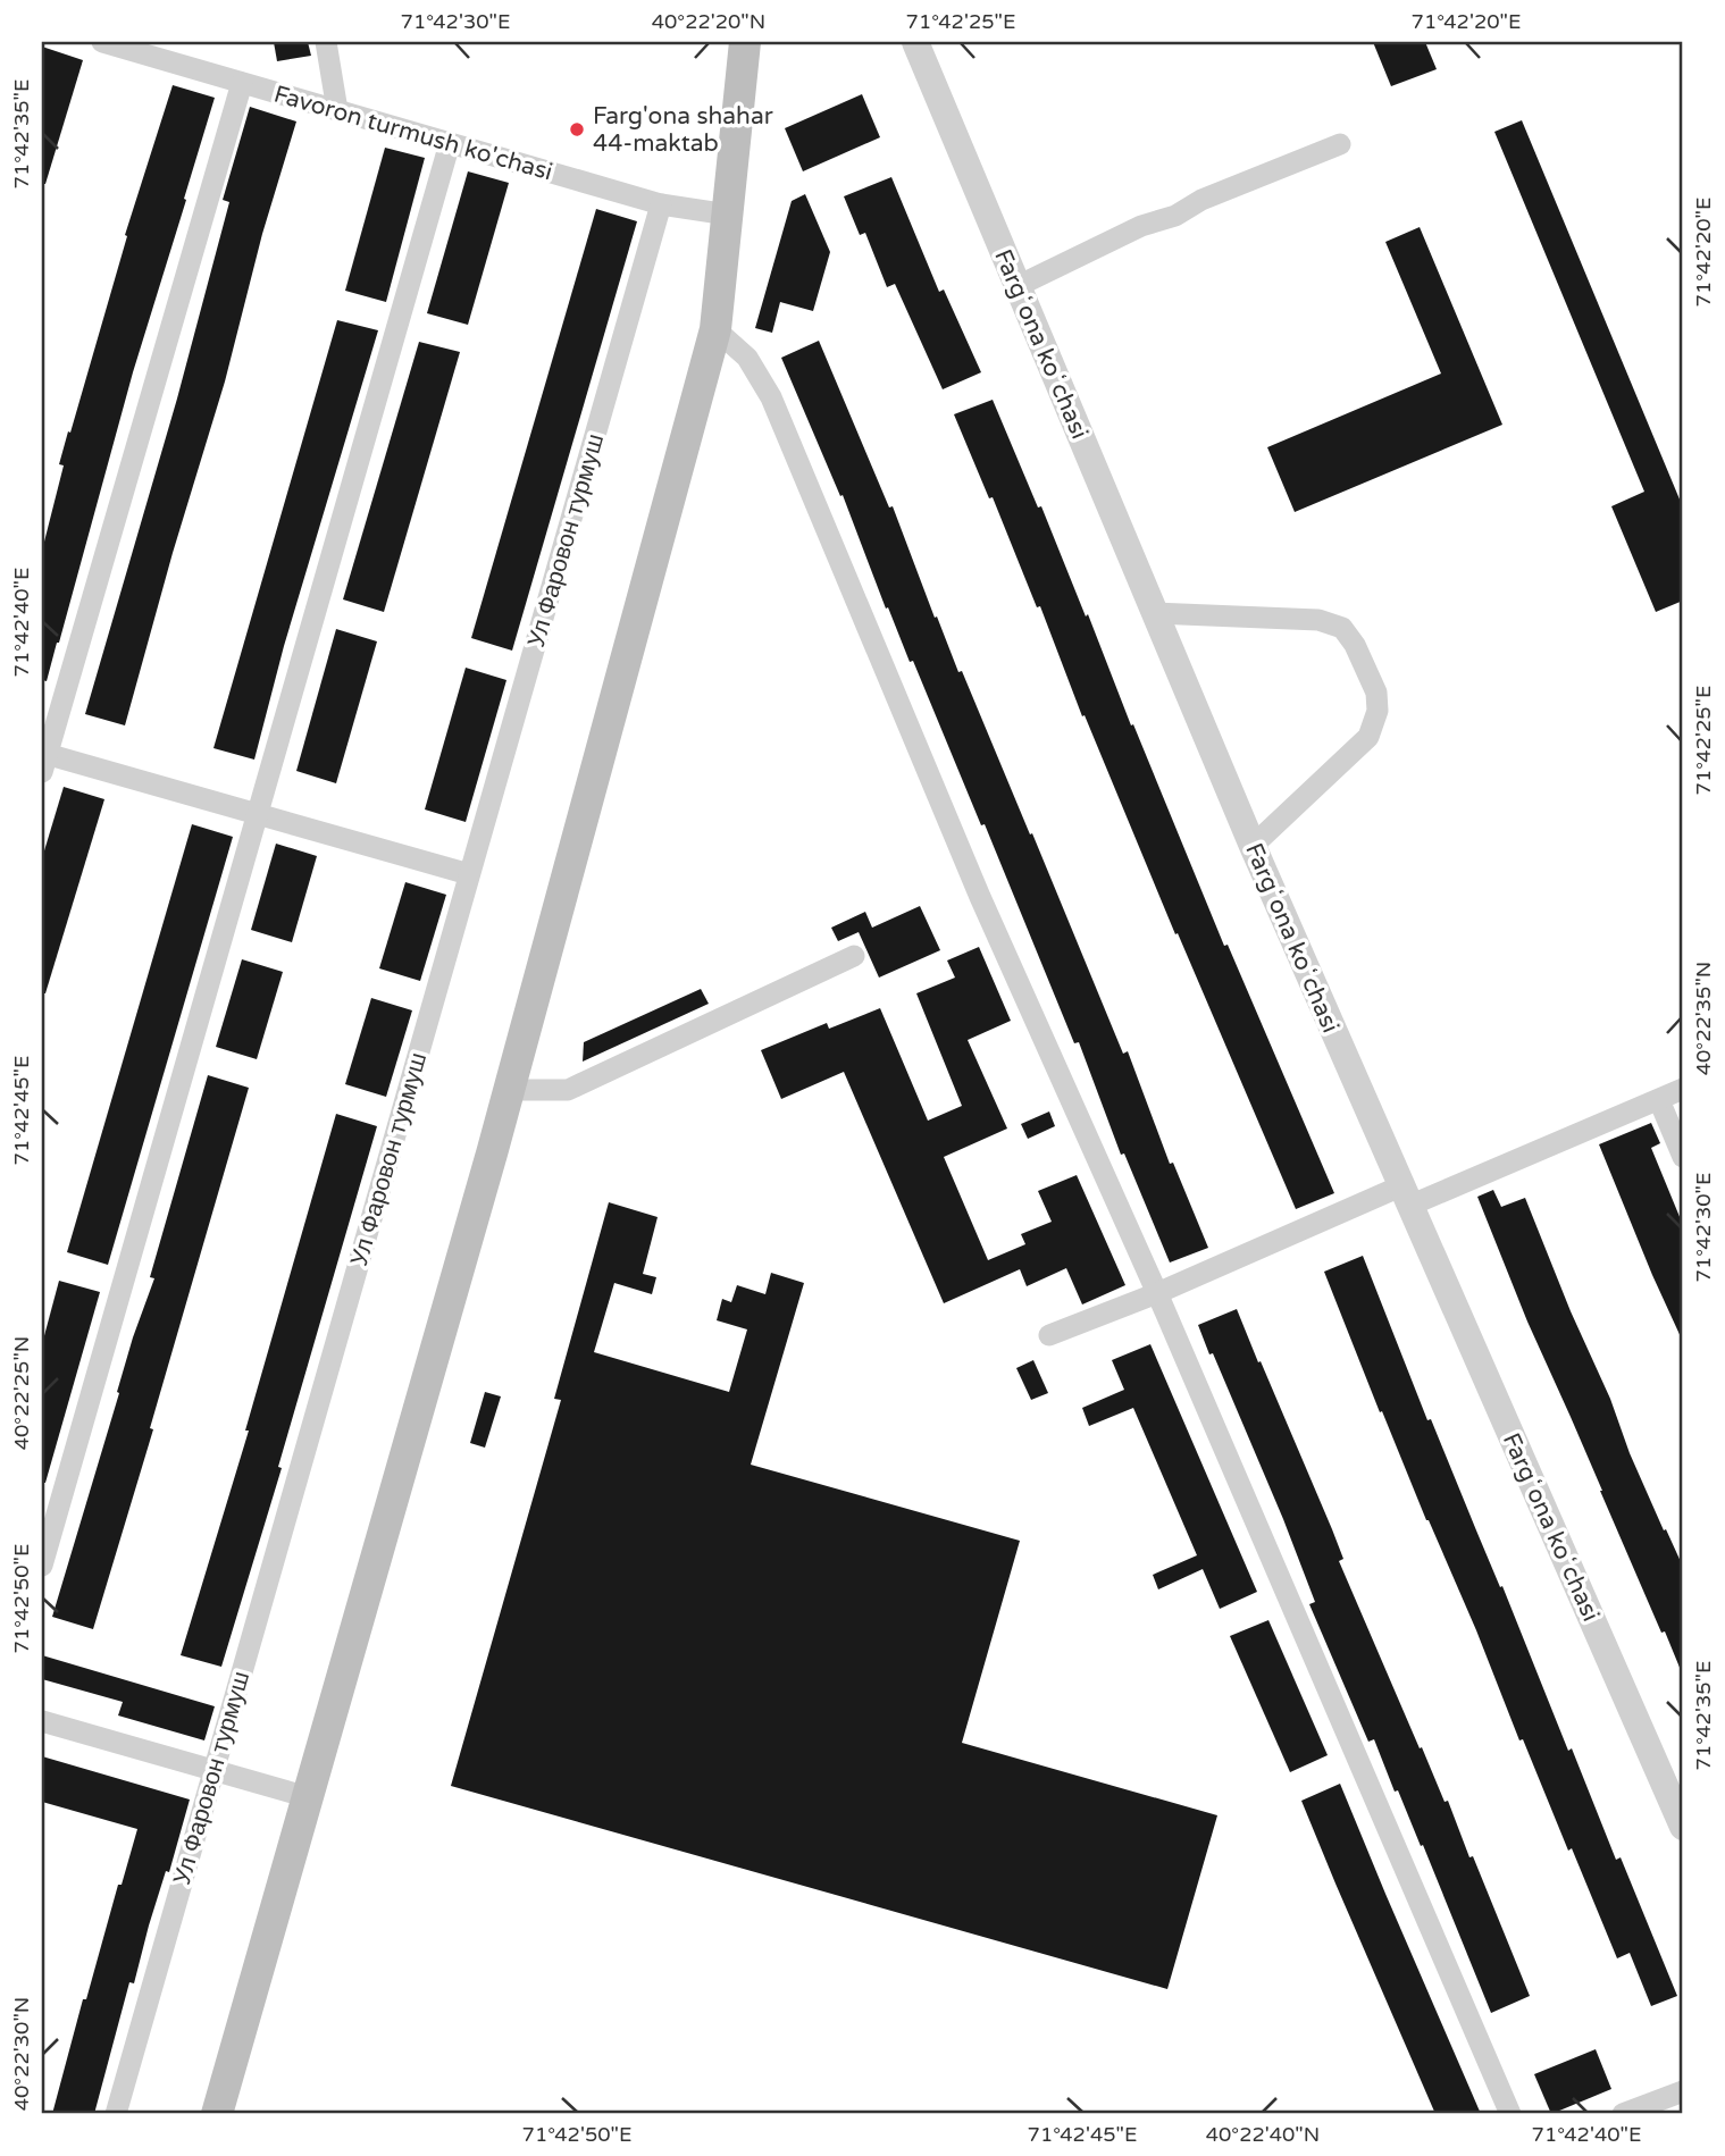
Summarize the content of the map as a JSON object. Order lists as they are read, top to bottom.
{
  "streets": {
    "street": ["Favoron turmush ko'chasi", "Fargʻona koʻchasi", "Ул Фаровон турмуш"]
  },
  "crossings": [
    ["Favoron turmush ko'chasi", "Ул Фаровон турмуш"]
  ],
  "places": ["Farg'ona shahar 44-maktab"],
  "coordinates": [
    "71°42'30\"E",
    "40°22'20\"N",
    "71°42'25\"E",
    "71°42'20\"E",
    "71°42'35\"E",
    "71°42'40\"E",
    "40°22'35\"N",
    "71°42'45\"E",
    "40°22'25\"N",
    "71°42'50\"E",
    "40°22'30\"N",
    "40°22'40\"N"
  ]
}
